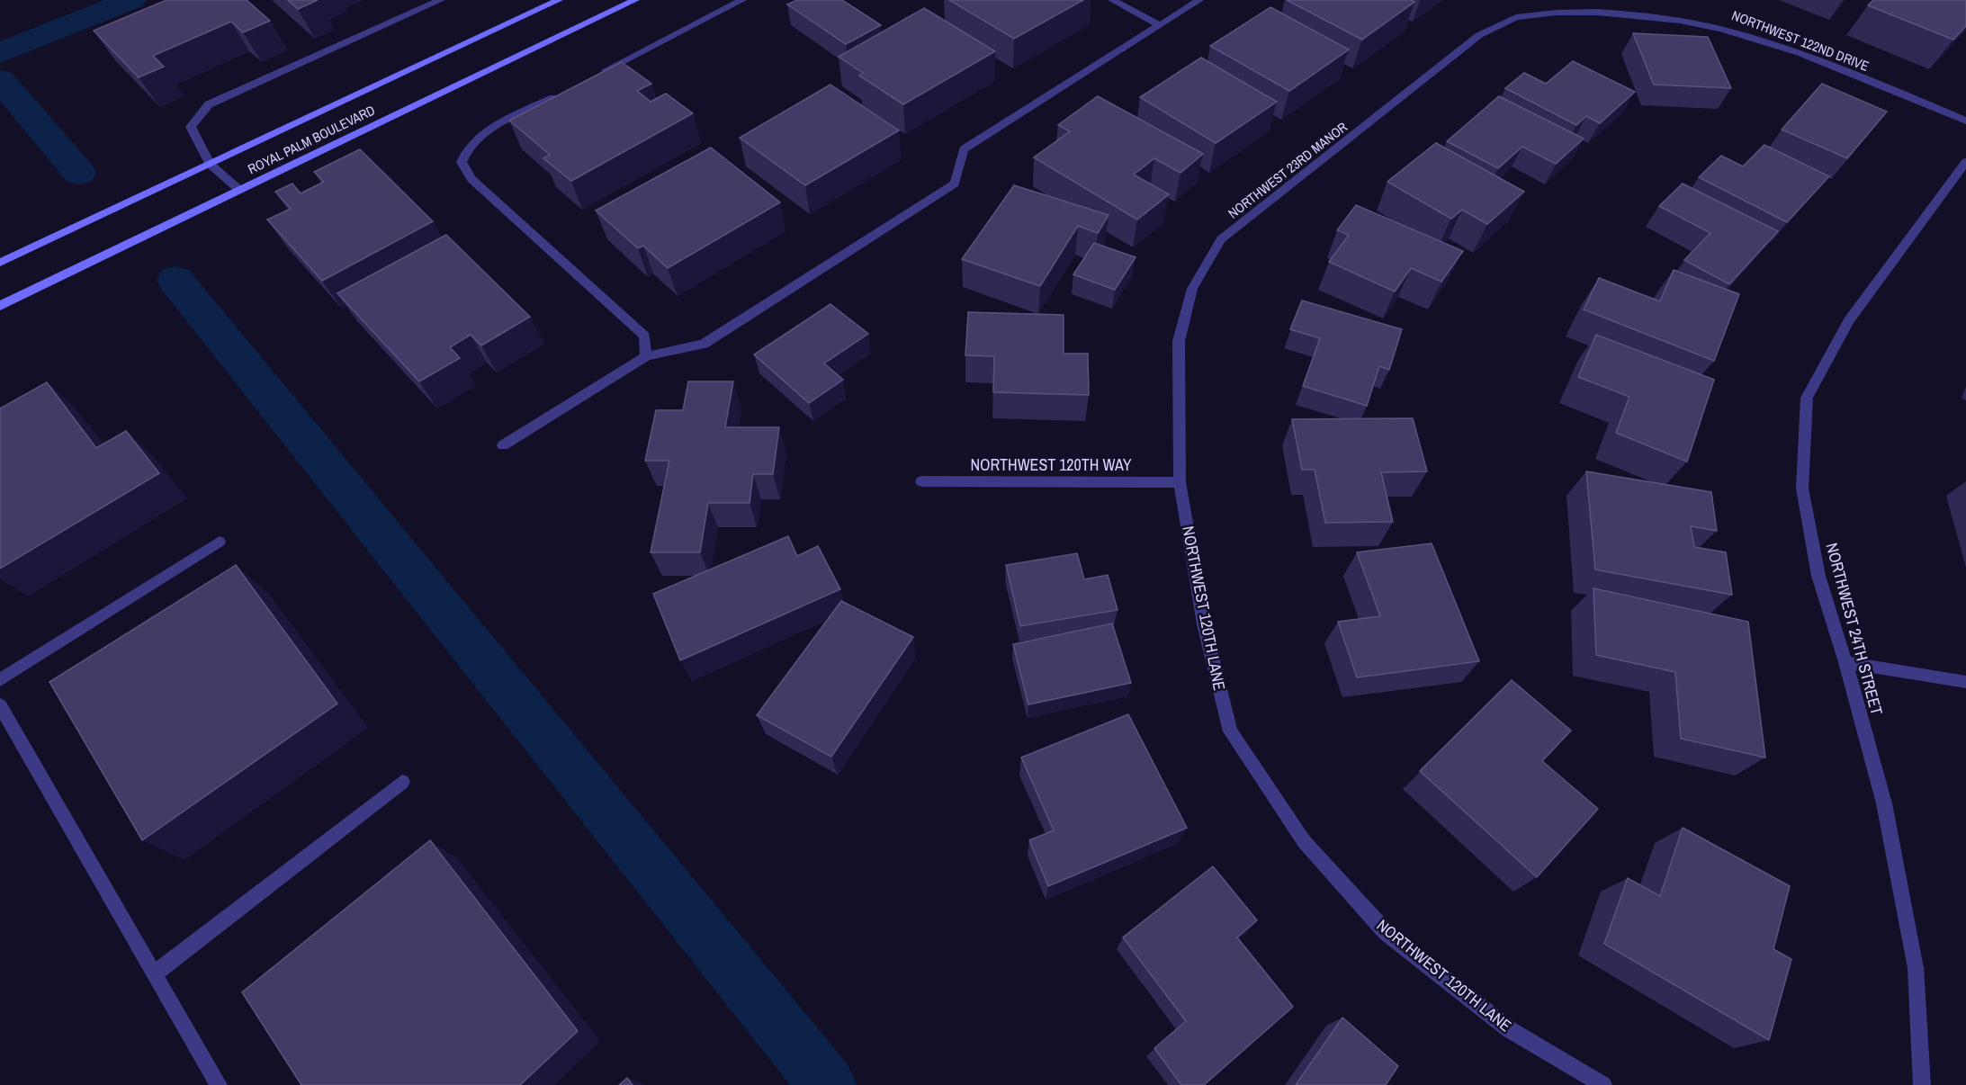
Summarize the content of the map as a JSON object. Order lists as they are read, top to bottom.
{
  "streets": {
    "street": [
      "NORTHWEST 122ND DRIVE",
      "ROYAL PALM BOULEVARD",
      "NORTHWEST 23RD MANOR",
      "NORTHWEST 120TH WAY",
      "NORTHWEST 120TH LANE",
      "NORTHWEST 24TH STREET"
    ]
  },
  "crossings": [
    ["NORTHWEST 122ND DRIVE", "NORTHWEST 23RD MANOR"],
    ["NORTHWEST 23RD MANOR", "NORTHWEST 120TH WAY"],
    ["NORTHWEST 23RD MANOR", "NORTHWEST 120TH LANE"],
    ["NORTHWEST 120TH WAY", "NORTHWEST 120TH LANE"]
  ]
}
